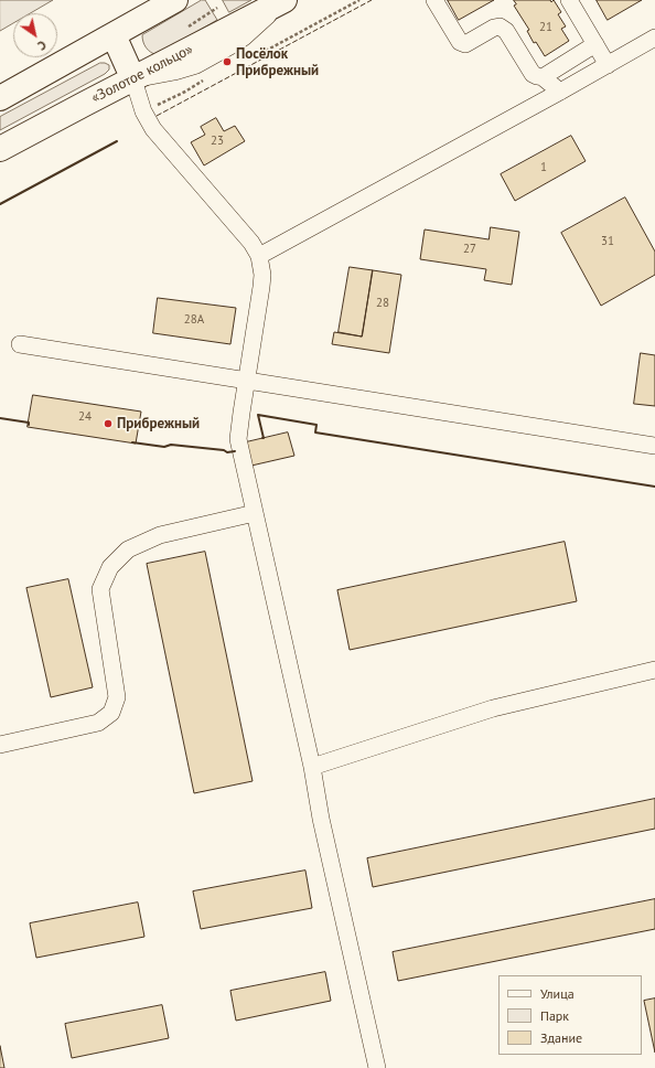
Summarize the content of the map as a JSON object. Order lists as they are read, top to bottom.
{
  "streets": {
    "highway": ["«Золотое кольцо»"]
  },
  "places": ["Посёлок Прибрежный", "Прибрежный"],
  "house_numbers": [
    "21",
    "23",
    "1",
    "31",
    "27",
    "28",
    "28А",
    "24"
  ],
  "legend": ["Улица", "Парк", "Здание"],
  "north": "bottom right"
}
